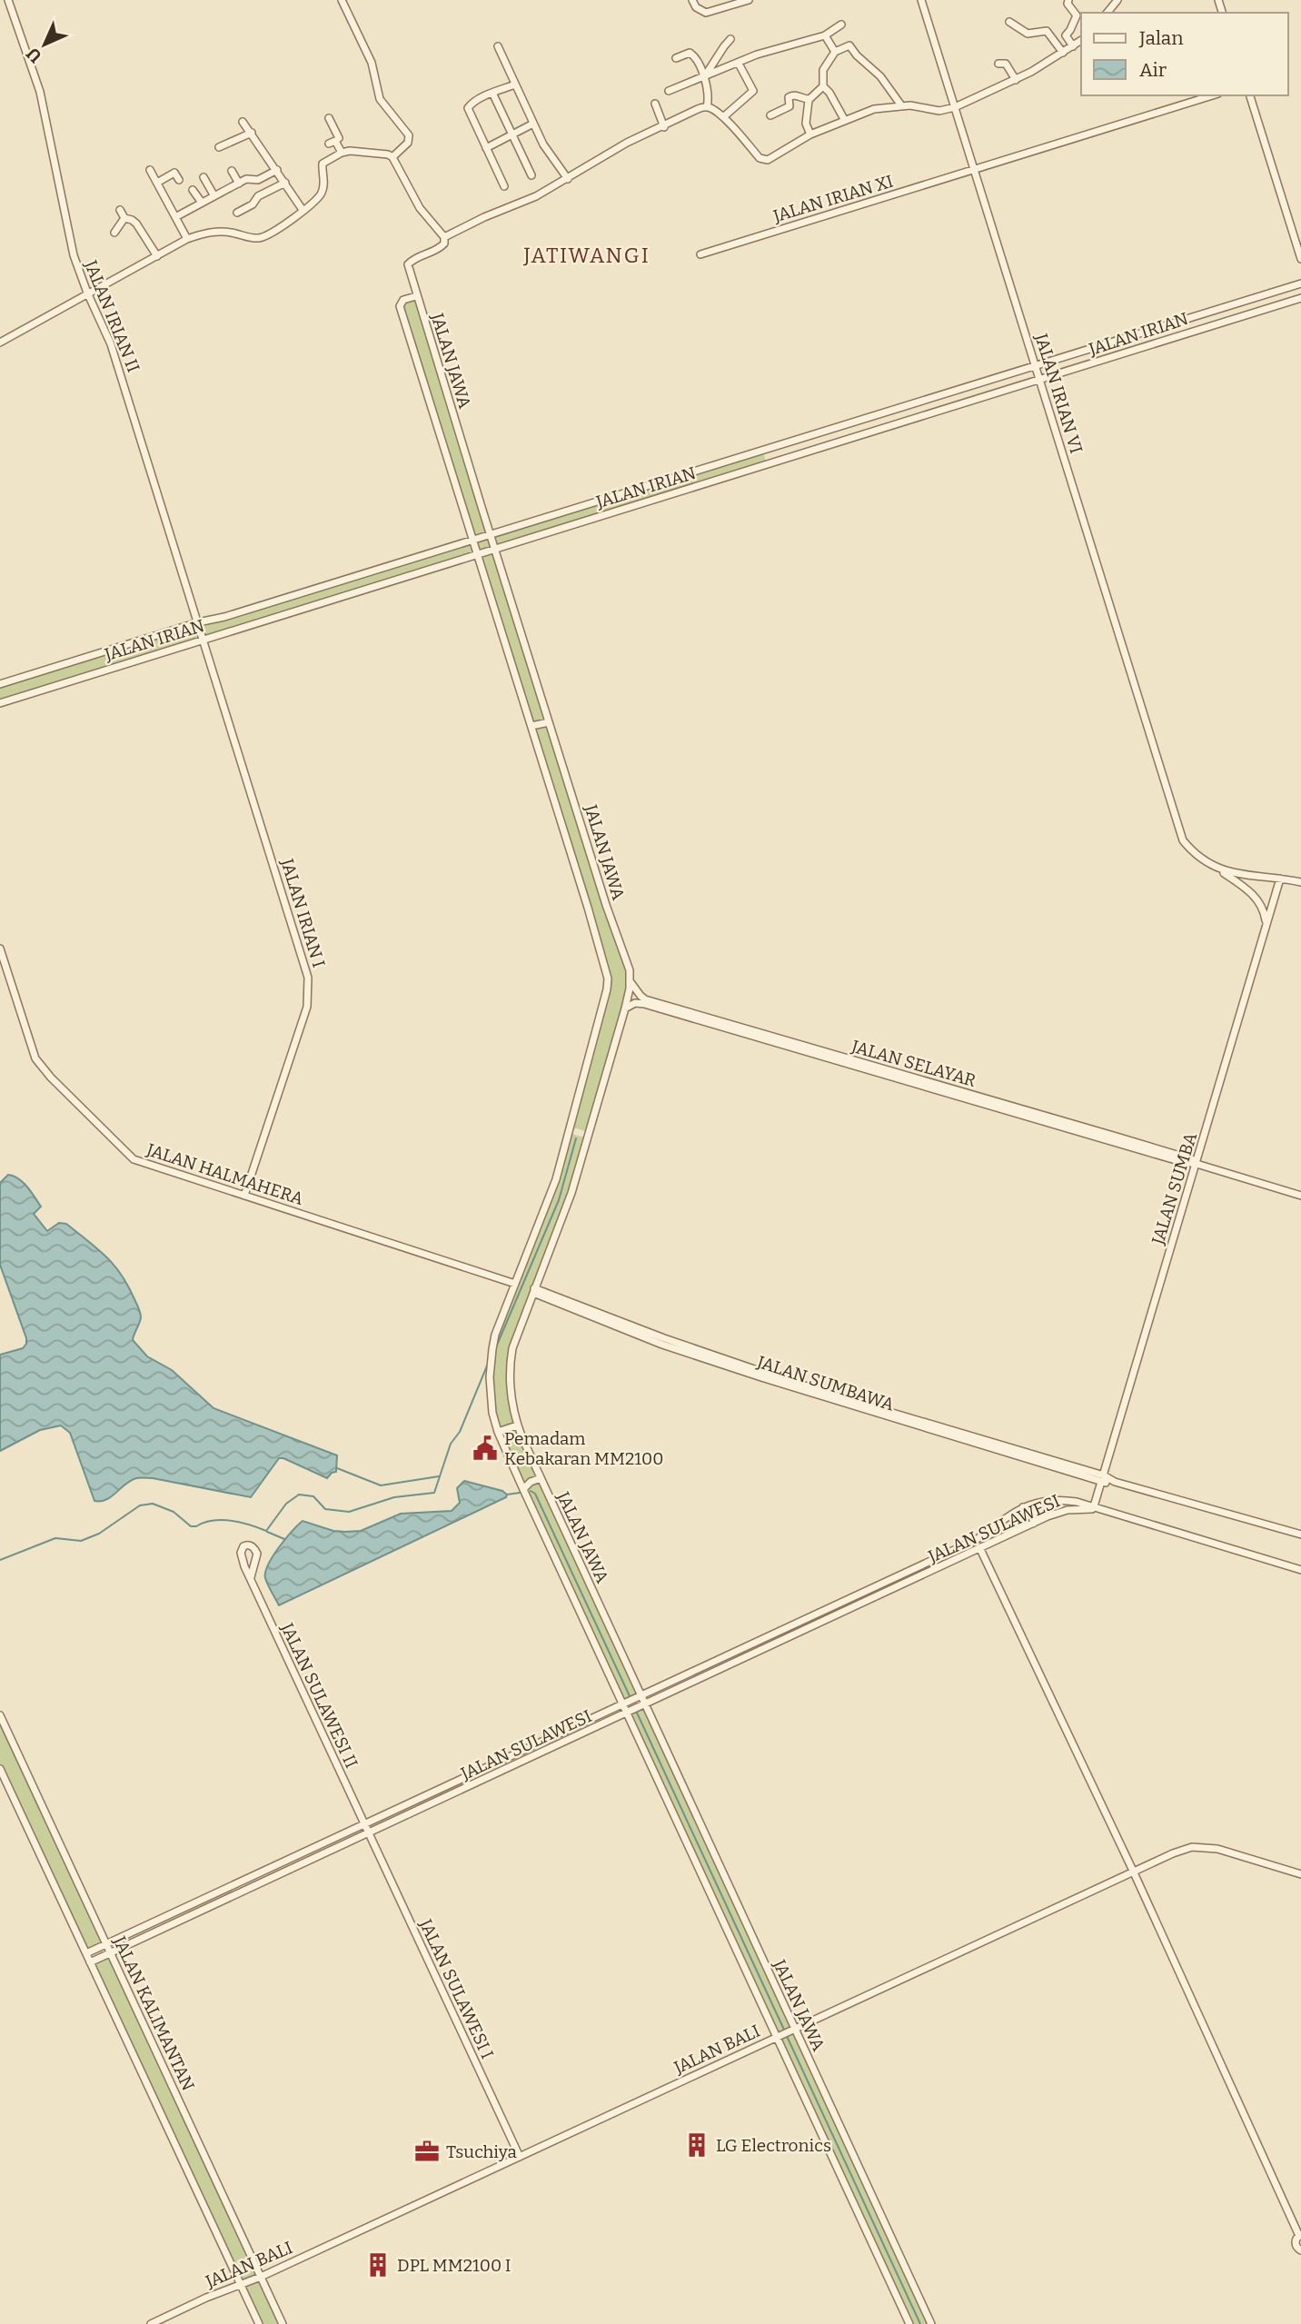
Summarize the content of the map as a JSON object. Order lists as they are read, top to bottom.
{
  "streets": {
    "street": [
      "JALAN IRIAN XI",
      "JALAN IRIAN II",
      "JALAN IRIAN",
      "JALAN JAWA",
      "JALAN IRIAN VI",
      "JALAN IRIAN I",
      "JALAN SELAYAR",
      "JALAN HALMAHERA",
      "JALAN SUMBA",
      "JALAN SUMBAWA",
      "JALAN SULAWESI",
      "JALAN SULAWESI II",
      "JALAN SULAWESI I",
      "JALAN KALIMANTAN",
      "JALAN BALI"
    ]
  },
  "crossings": [
    ["JALAN IRIAN XI", "JALAN IRIAN VI"],
    ["JALAN IRIAN II", "JALAN IRIAN"],
    ["JALAN IRIAN II", "JALAN IRIAN I"],
    ["JALAN IRIAN", "JALAN JAWA"],
    ["JALAN IRIAN", "JALAN IRIAN VI"],
    ["JALAN IRIAN", "JALAN IRIAN I"],
    ["JALAN JAWA", "JALAN SELAYAR"],
    ["JALAN JAWA", "JALAN HALMAHERA"],
    ["JALAN JAWA", "JALAN SUMBAWA"],
    ["JALAN JAWA", "JALAN SULAWESI"],
    ["JALAN JAWA", "JALAN BALI"],
    ["JALAN IRIAN VI", "JALAN SUMBA"],
    ["JALAN IRIAN I", "JALAN HALMAHERA"],
    ["JALAN SELAYAR", "JALAN SUMBA"],
    ["JALAN SUMBA", "JALAN SUMBAWA"],
    ["JALAN SUMBA", "JALAN SULAWESI"],
    ["JALAN SULAWESI", "JALAN SULAWESI II"],
    ["JALAN SULAWESI", "JALAN SULAWESI I"],
    ["JALAN SULAWESI", "JALAN KALIMANTAN"],
    ["JALAN SULAWESI II", "JALAN SULAWESI I"],
    ["JALAN SULAWESI I", "JALAN BALI"],
    ["JALAN KALIMANTAN", "JALAN BALI"]
  ],
  "districts": ["JATIWANGI"],
  "places": {
    "public building": ["Pemadam Kebakaran MM2100"],
    "building": ["LG Electronics", "DPL MM2100 I"],
    "office": ["Tsuchiya"]
  },
  "legend": ["Jalan", "Air"],
  "north": "bottom left"
}
